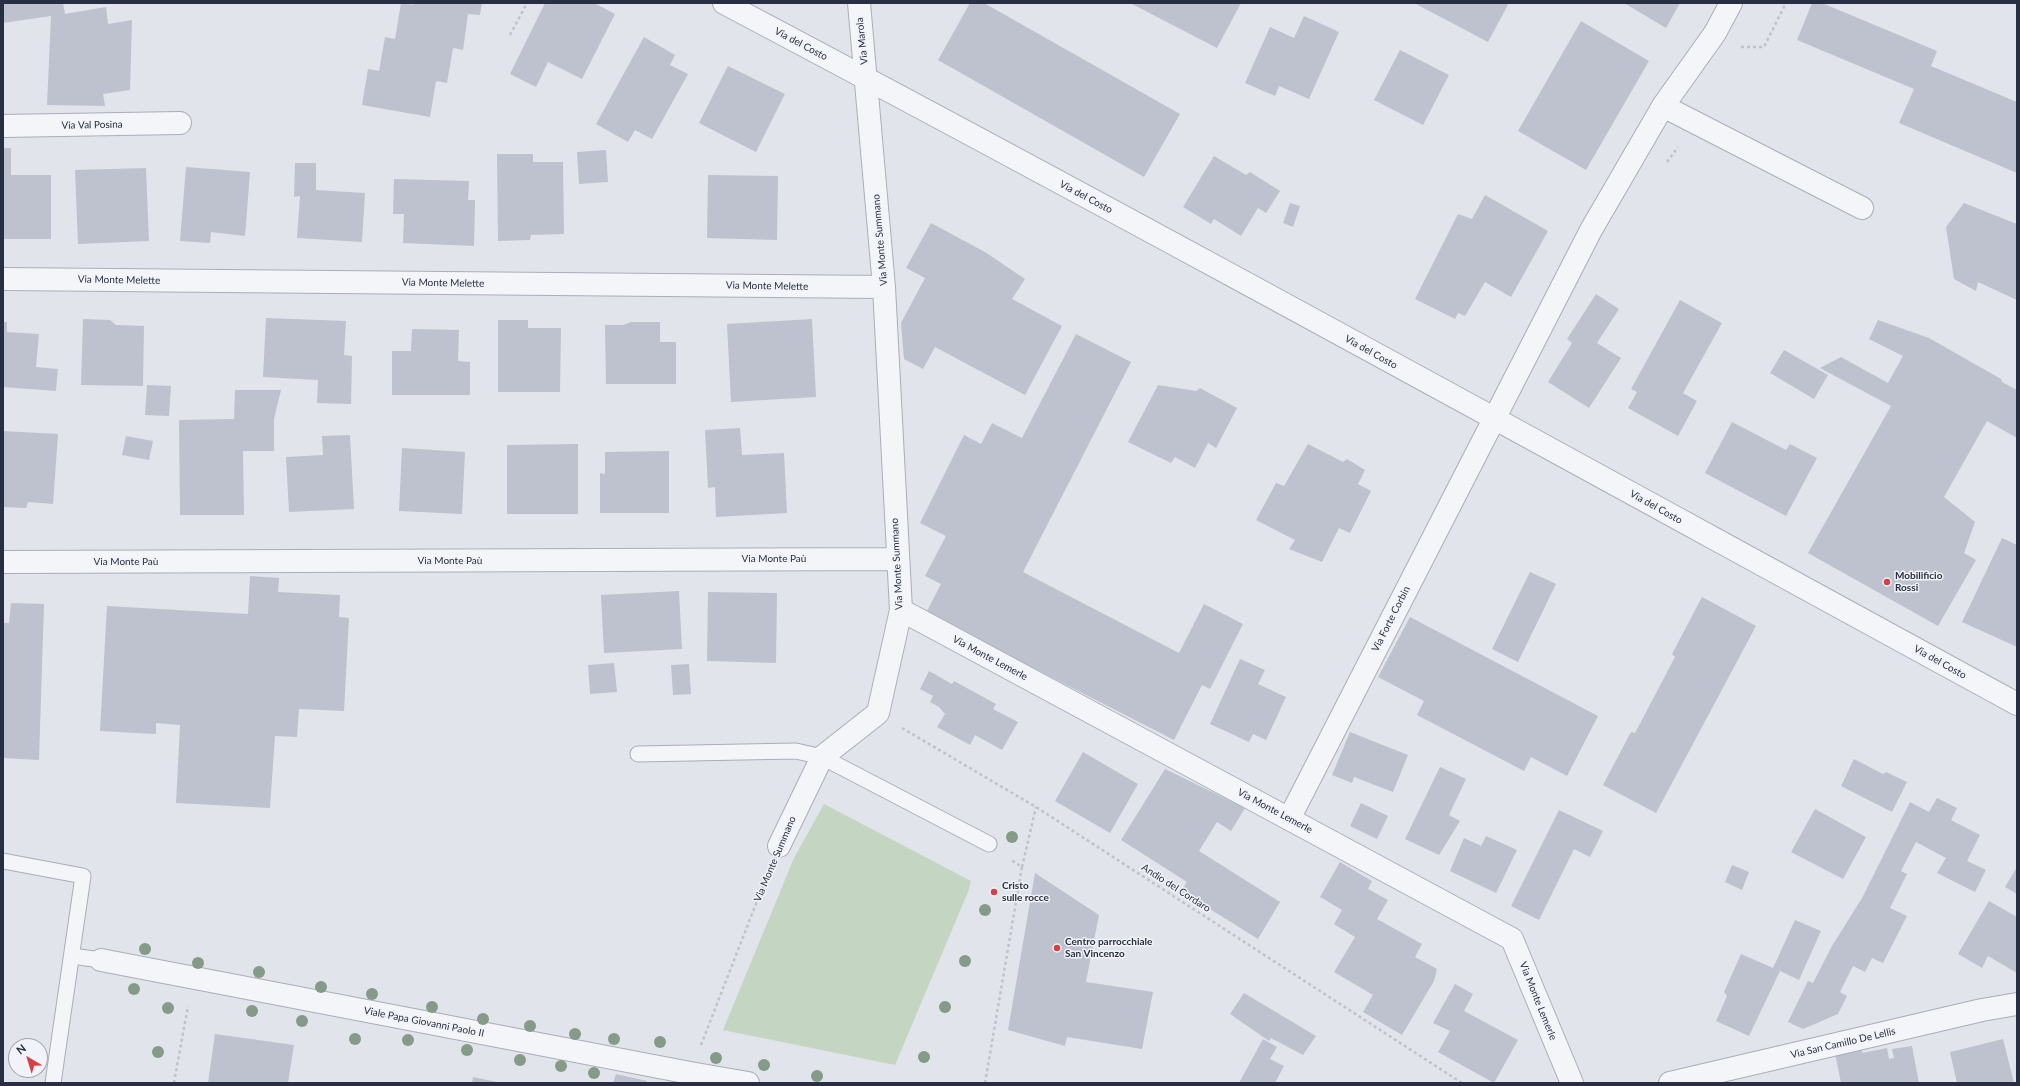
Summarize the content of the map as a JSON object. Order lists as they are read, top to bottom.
{
  "streets": {
    "street": [
      "Via Marola",
      "Via del Costo",
      "Via Val Posina",
      "Via Monte Summano",
      "Via Monte Melette",
      "Via Monte Paù",
      "Via Forte Corbin",
      "Via Monte Lemerle",
      "Viale Papa Giovanni Paolo II",
      "Via San Camillo De Lellis"
    ],
    "path": ["Andio del Cordaro"]
  },
  "crossings": [
    ["Via Marola", "Via del Costo"],
    ["Via Marola", "Via Monte Summano"],
    ["Via del Costo", "Via Monte Summano"],
    ["Via del Costo", "Via Forte Corbin"],
    ["Via Monte Summano", "Via Monte Melette"],
    ["Via Monte Summano", "Via Monte Paù"],
    ["Via Monte Summano", "Via Monte Lemerle"],
    ["Via Monte Summano", "Andio del Cordaro"],
    ["Via Forte Corbin", "Via Monte Lemerle"]
  ],
  "places": ["Mobilificio Rossi", "Cristo sulle rocce", "Centro parrocchiale San Vincenzo"],
  "north": "top left"
}
